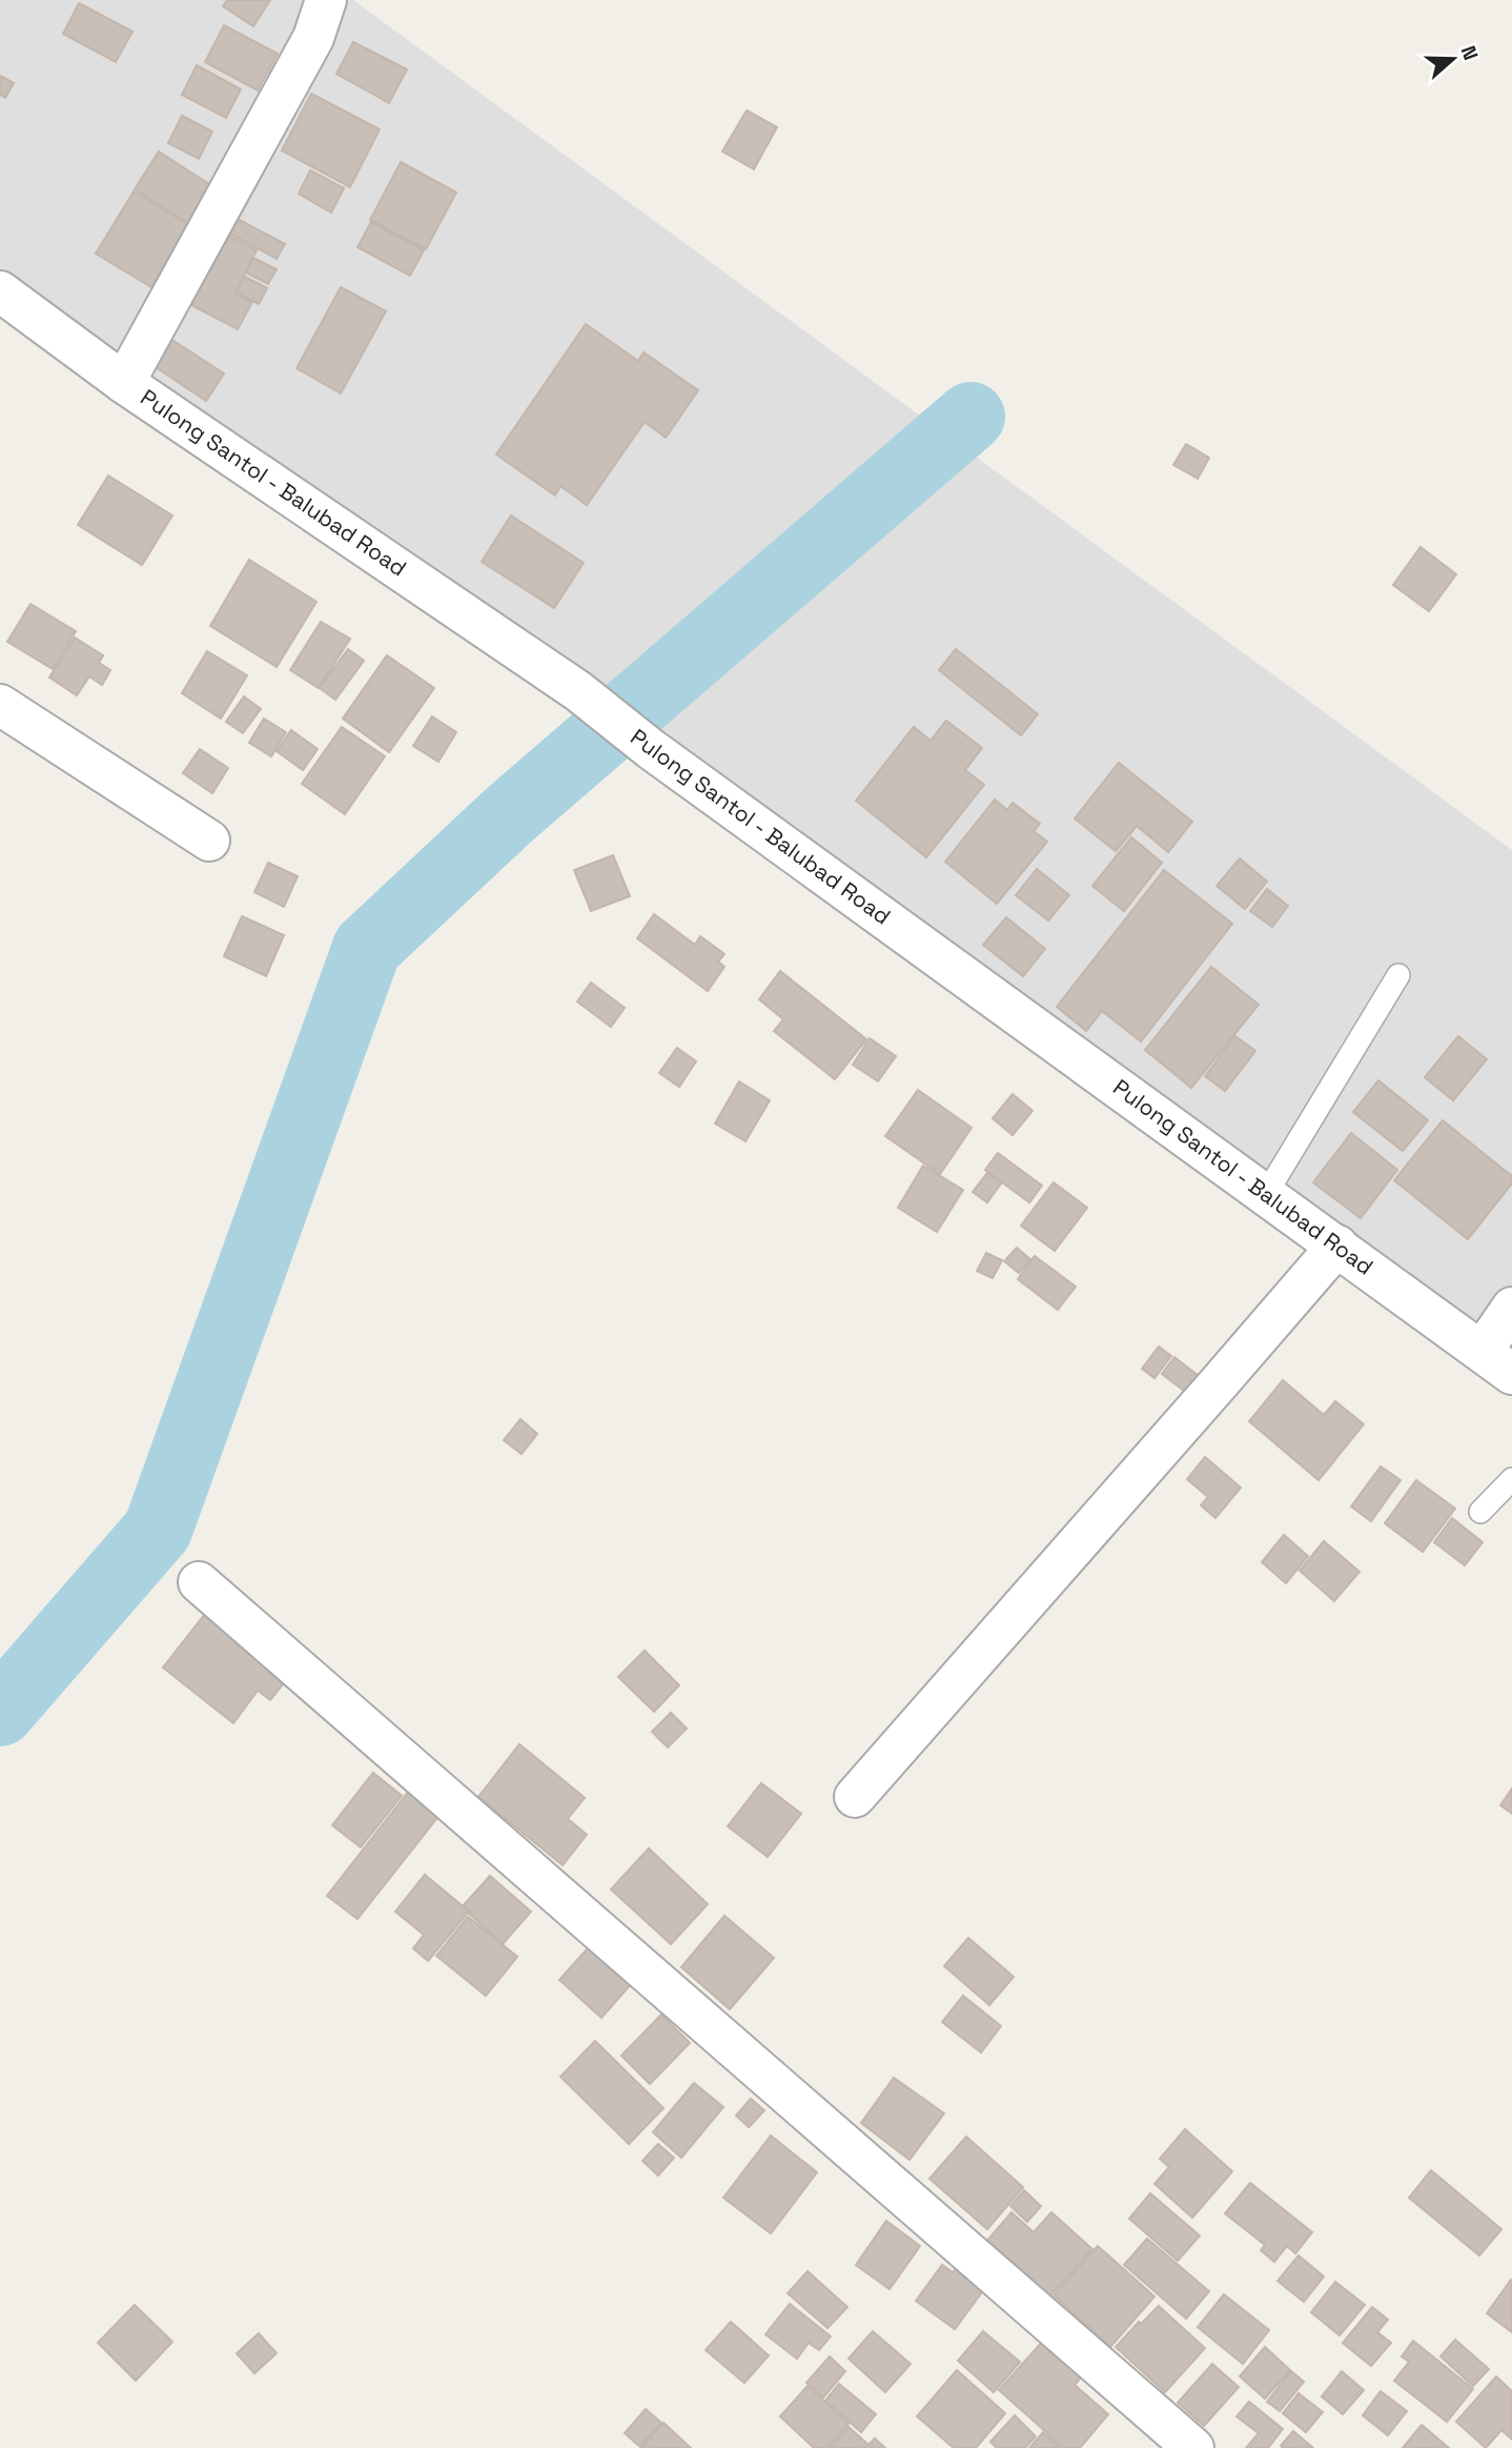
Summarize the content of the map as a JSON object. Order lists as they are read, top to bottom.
{
  "streets": {
    "street": ["Pulong Santol - Balubad Road"]
  },
  "north": "right"
}
